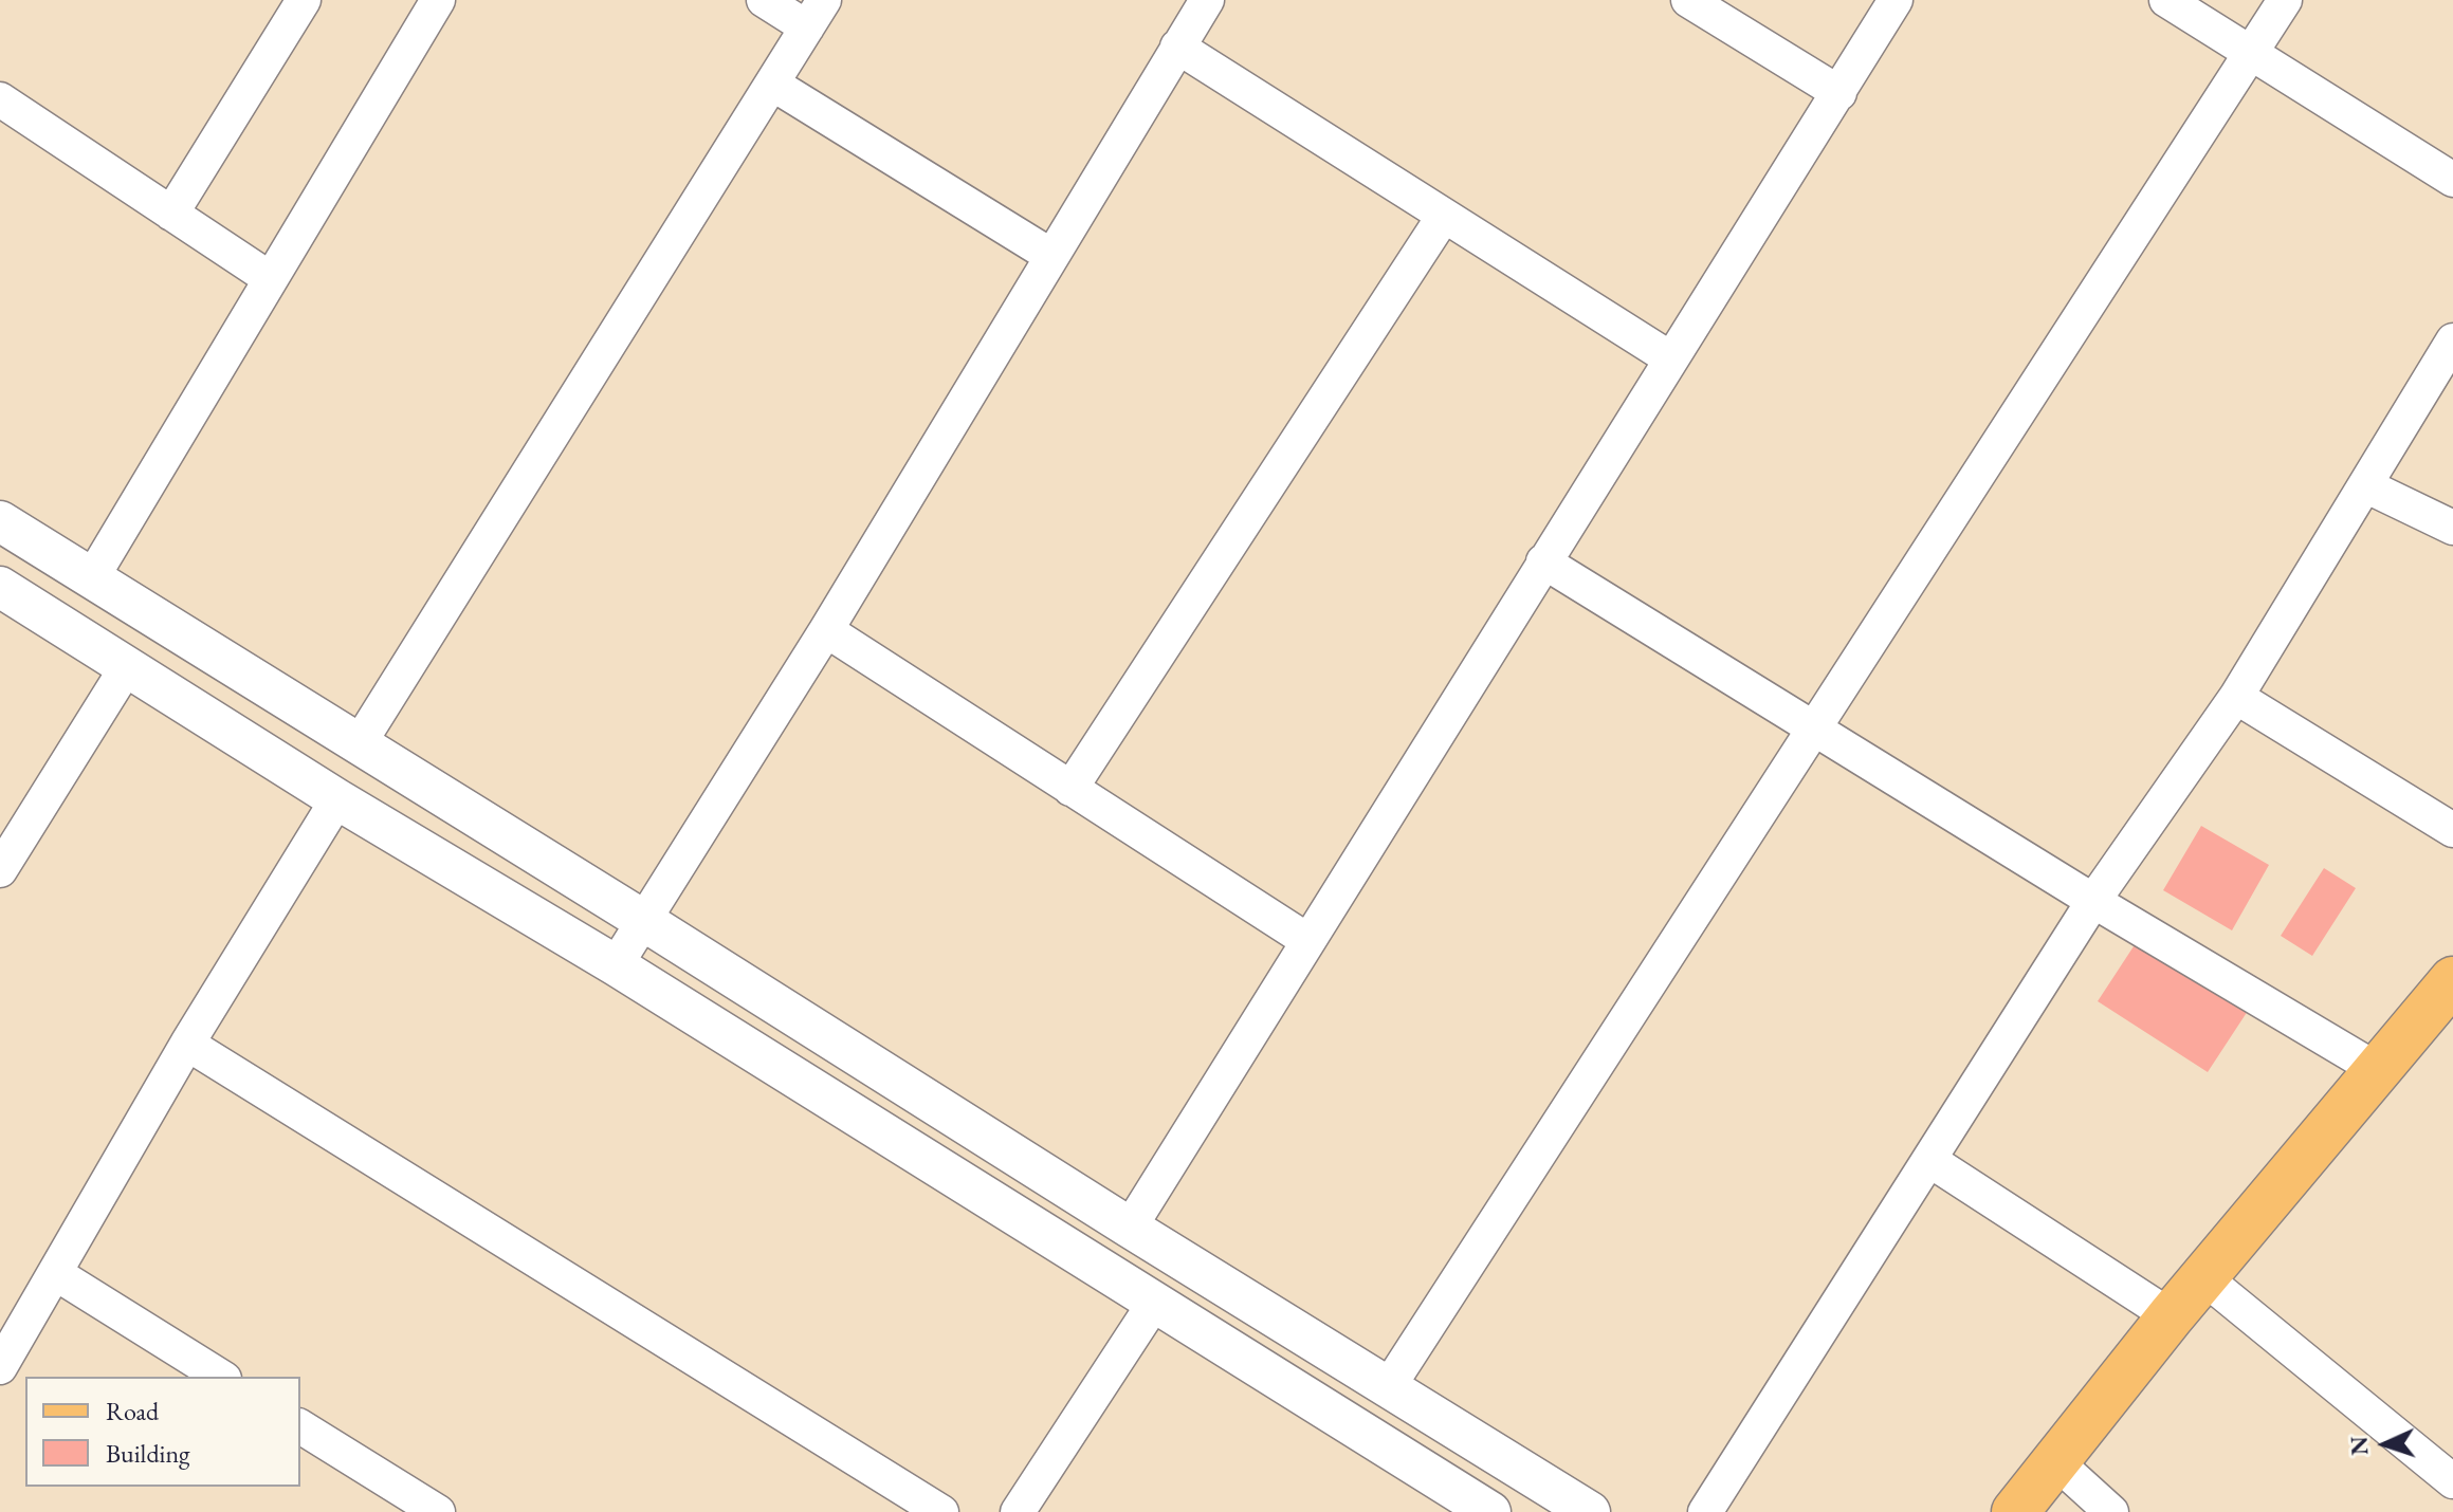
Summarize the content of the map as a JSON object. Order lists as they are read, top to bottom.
{
  "legend": ["Road", "Building"],
  "north": "left"
}
